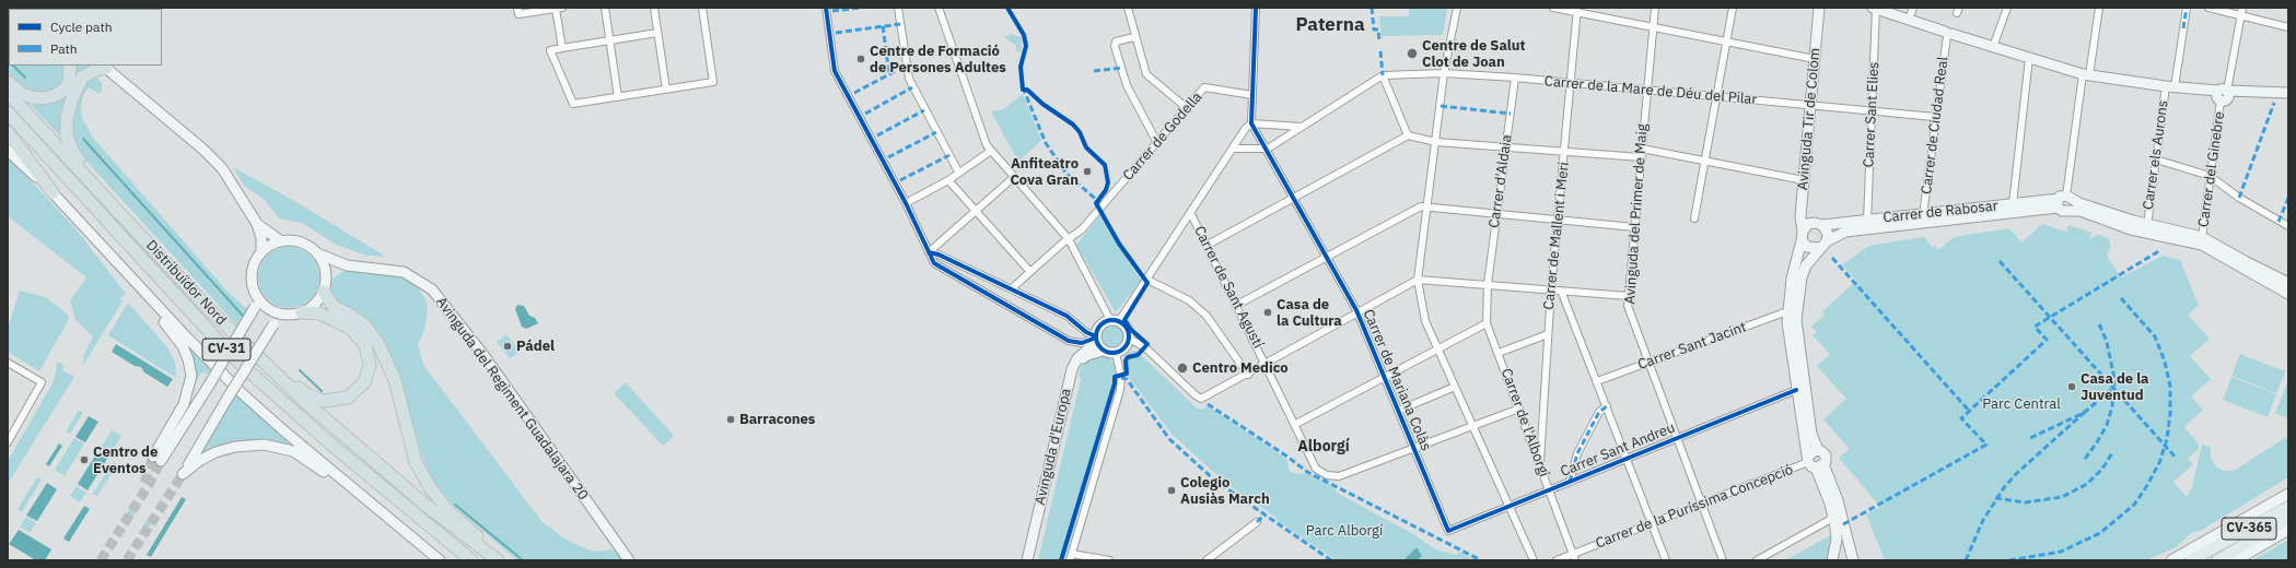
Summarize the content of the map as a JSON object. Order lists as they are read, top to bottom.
{
  "streets": {
    "highway": ["Distribuïdor Nord", "CV-31"],
    "main road": ["CV-365"],
    "street": [
      "Carrer de la Mare de Déu del Pilar",
      "Carrer Sant Elies",
      "Avinguda Tir de Colom",
      "Carrer de Ciudad Real",
      "Carrer de Godella",
      "Carrer els Aurons",
      "Carrer del Ginebre",
      "Carrer d'Aldaia",
      "Carrer de Rabosar",
      "Avinguda del Primer de Maig",
      "Carrer de Mallent i Meri",
      "Carrer de Sant Agustí",
      "Carrer Sant Jacint",
      "Carrer de Mariana Colàs",
      "Avinguda del Regiment Guadalajara 20",
      "Carrer de l'Alborgí",
      "Avinguda d'Europa",
      "Carrer Sant Andreu",
      "Carrer de la Puríssima Concepció"
    ]
  },
  "crossings": [
    ["Carrer de la Mare de Déu del Pilar", "Carrer Sant Elies"],
    ["Carrer de la Mare de Déu del Pilar", "Avinguda Tir de Colom"],
    ["Carrer de la Mare de Déu del Pilar", "Carrer de Ciudad Real"],
    ["Carrer de la Mare de Déu del Pilar", "Carrer d'Aldaia"],
    ["Carrer de la Mare de Déu del Pilar", "Avinguda del Primer de Maig"],
    ["Carrer de la Mare de Déu del Pilar", "Carrer de Mallent i Meri"],
    ["Carrer de la Mare de Déu del Pilar", "Carrer de Mariana Colàs"],
    ["Carrer Sant Elies", "Carrer de Rabosar"],
    ["Avinguda Tir de Colom", "Carrer de Rabosar"],
    ["Carrer de Ciudad Real", "Carrer de Rabosar"],
    ["Carrer els Aurons", "Carrer de Rabosar"],
    ["Carrer del Ginebre", "Carrer de Rabosar"],
    ["Carrer d'Aldaia", "Carrer de l'Alborgí"],
    ["Avinguda del Primer de Maig", "Carrer Sant Jacint"],
    ["Avinguda del Primer de Maig", "Carrer Sant Andreu"],
    ["Avinguda del Primer de Maig", "Carrer de la Puríssima Concepció"],
    ["Carrer de Mallent i Meri", "Carrer de l'Alborgí"],
    ["Carrer de Sant Agustí", "Carrer de Mariana Colàs"],
    ["Carrer de Mariana Colàs", "Carrer Sant Andreu"],
    ["Carrer de l'Alborgí", "Carrer Sant Andreu"],
    ["Carrer de l'Alborgí", "Carrer de la Puríssima Concepció"]
  ],
  "districts": ["Paterna", "Alborgí"],
  "parks": ["Parc Central", "Parc Alborgí"],
  "places": [
    "Centre de Salut Clot de Joan",
    "Centre de Formació de Persones Adultes",
    "Anfiteatro Cova Gran",
    "Casa de la Cultura",
    "Pádel",
    "Centro Medico",
    "Casa de la Juventud",
    "Barracones",
    "Centro de Eventos",
    "Colegio Ausiàs March"
  ],
  "legend": ["Cycle path", "Path"]
}
